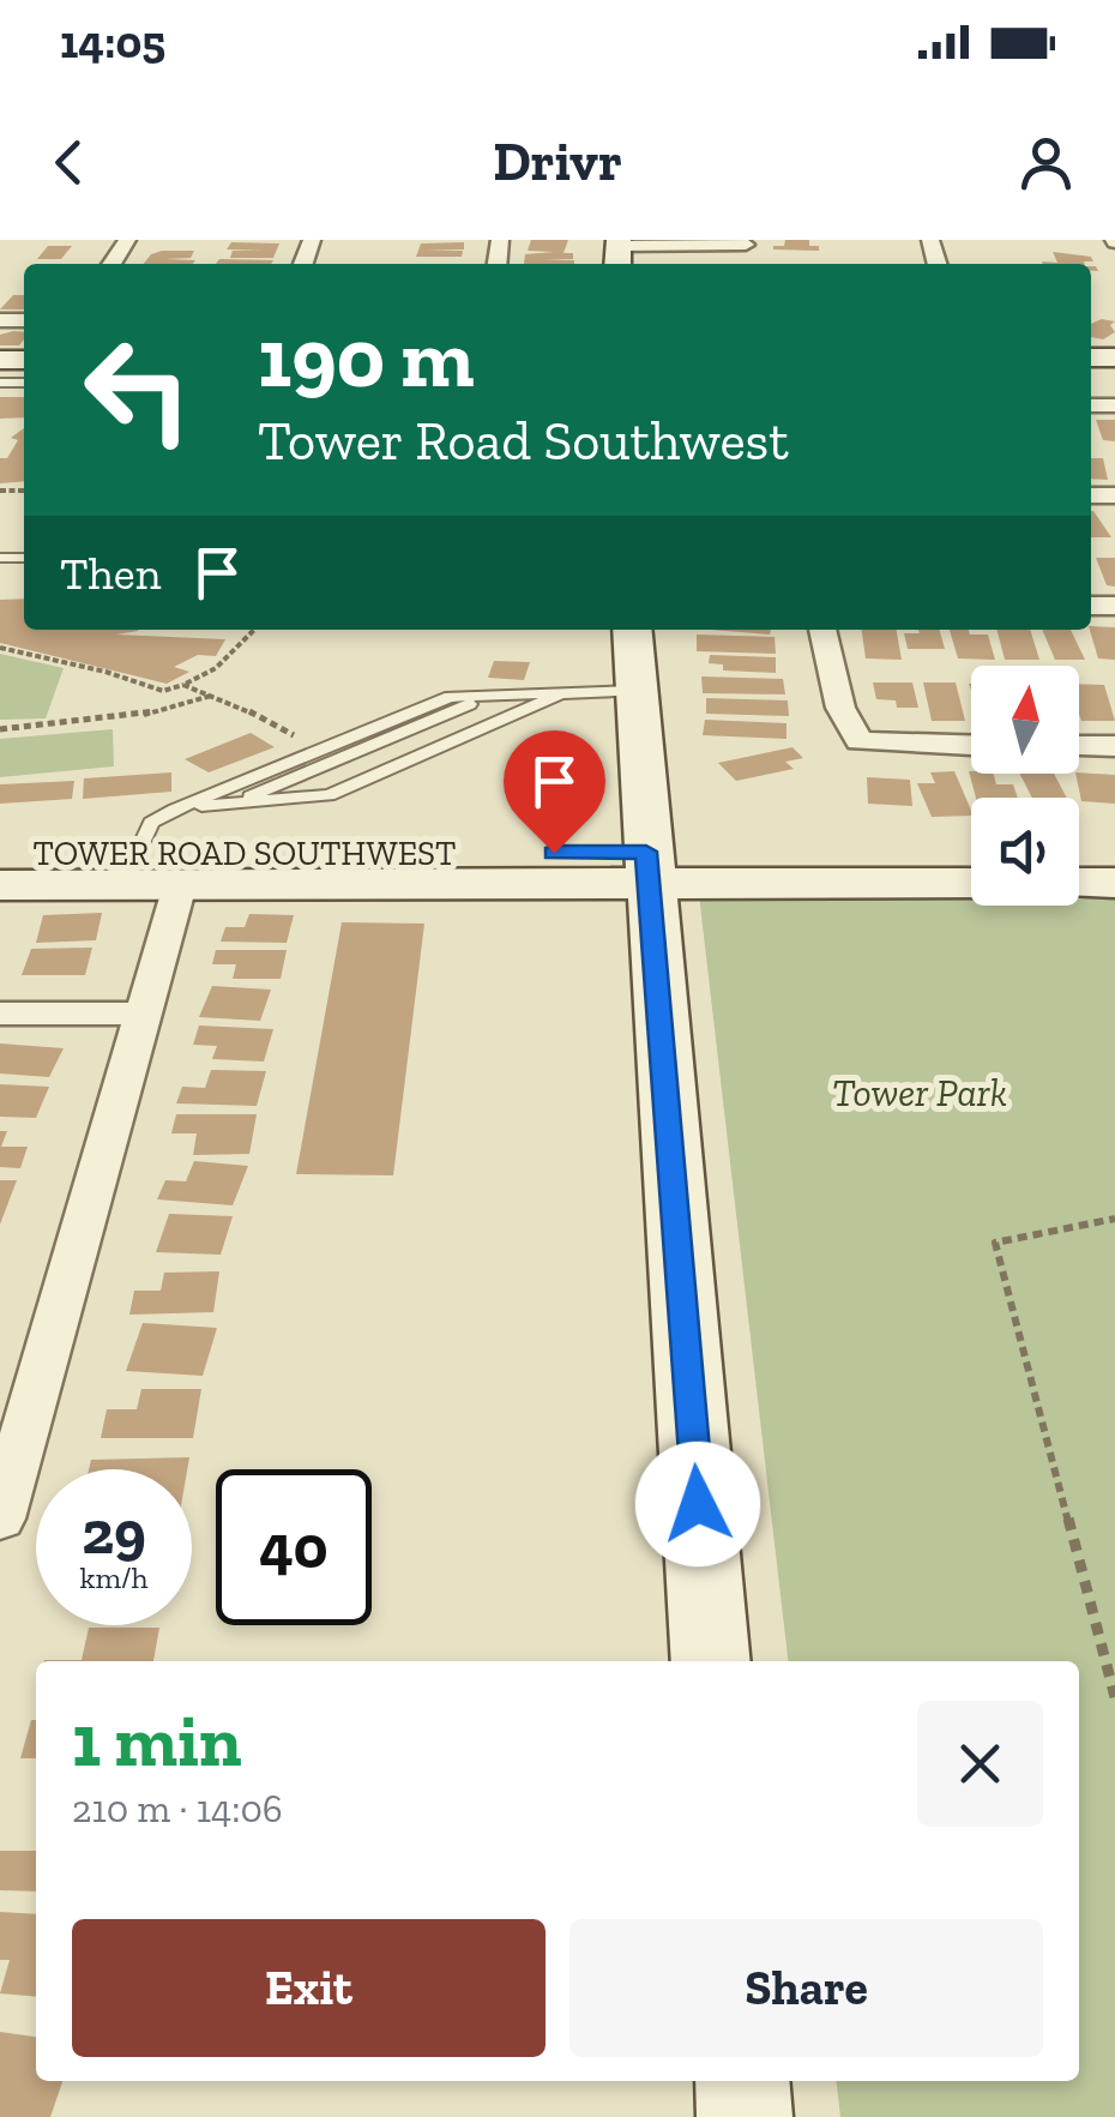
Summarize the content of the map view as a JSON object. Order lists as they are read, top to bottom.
{
  "streets": {
    "street": ["TOWER ROAD SOUTHWEST"]
  },
  "parks": ["Tower Park"],
  "north": "top",
  "page": {
    "status": "14:05",
    "header": "Drivr",
    "turn": ["190 m", "Tower Road Southwest"],
    "then": "Then",
    "speed": "29 km/h",
    "limit": "40",
    "heading": ["1 min", "210 m · 14:06"],
    "buttons": ["Exit", "Share"]
  }
}
